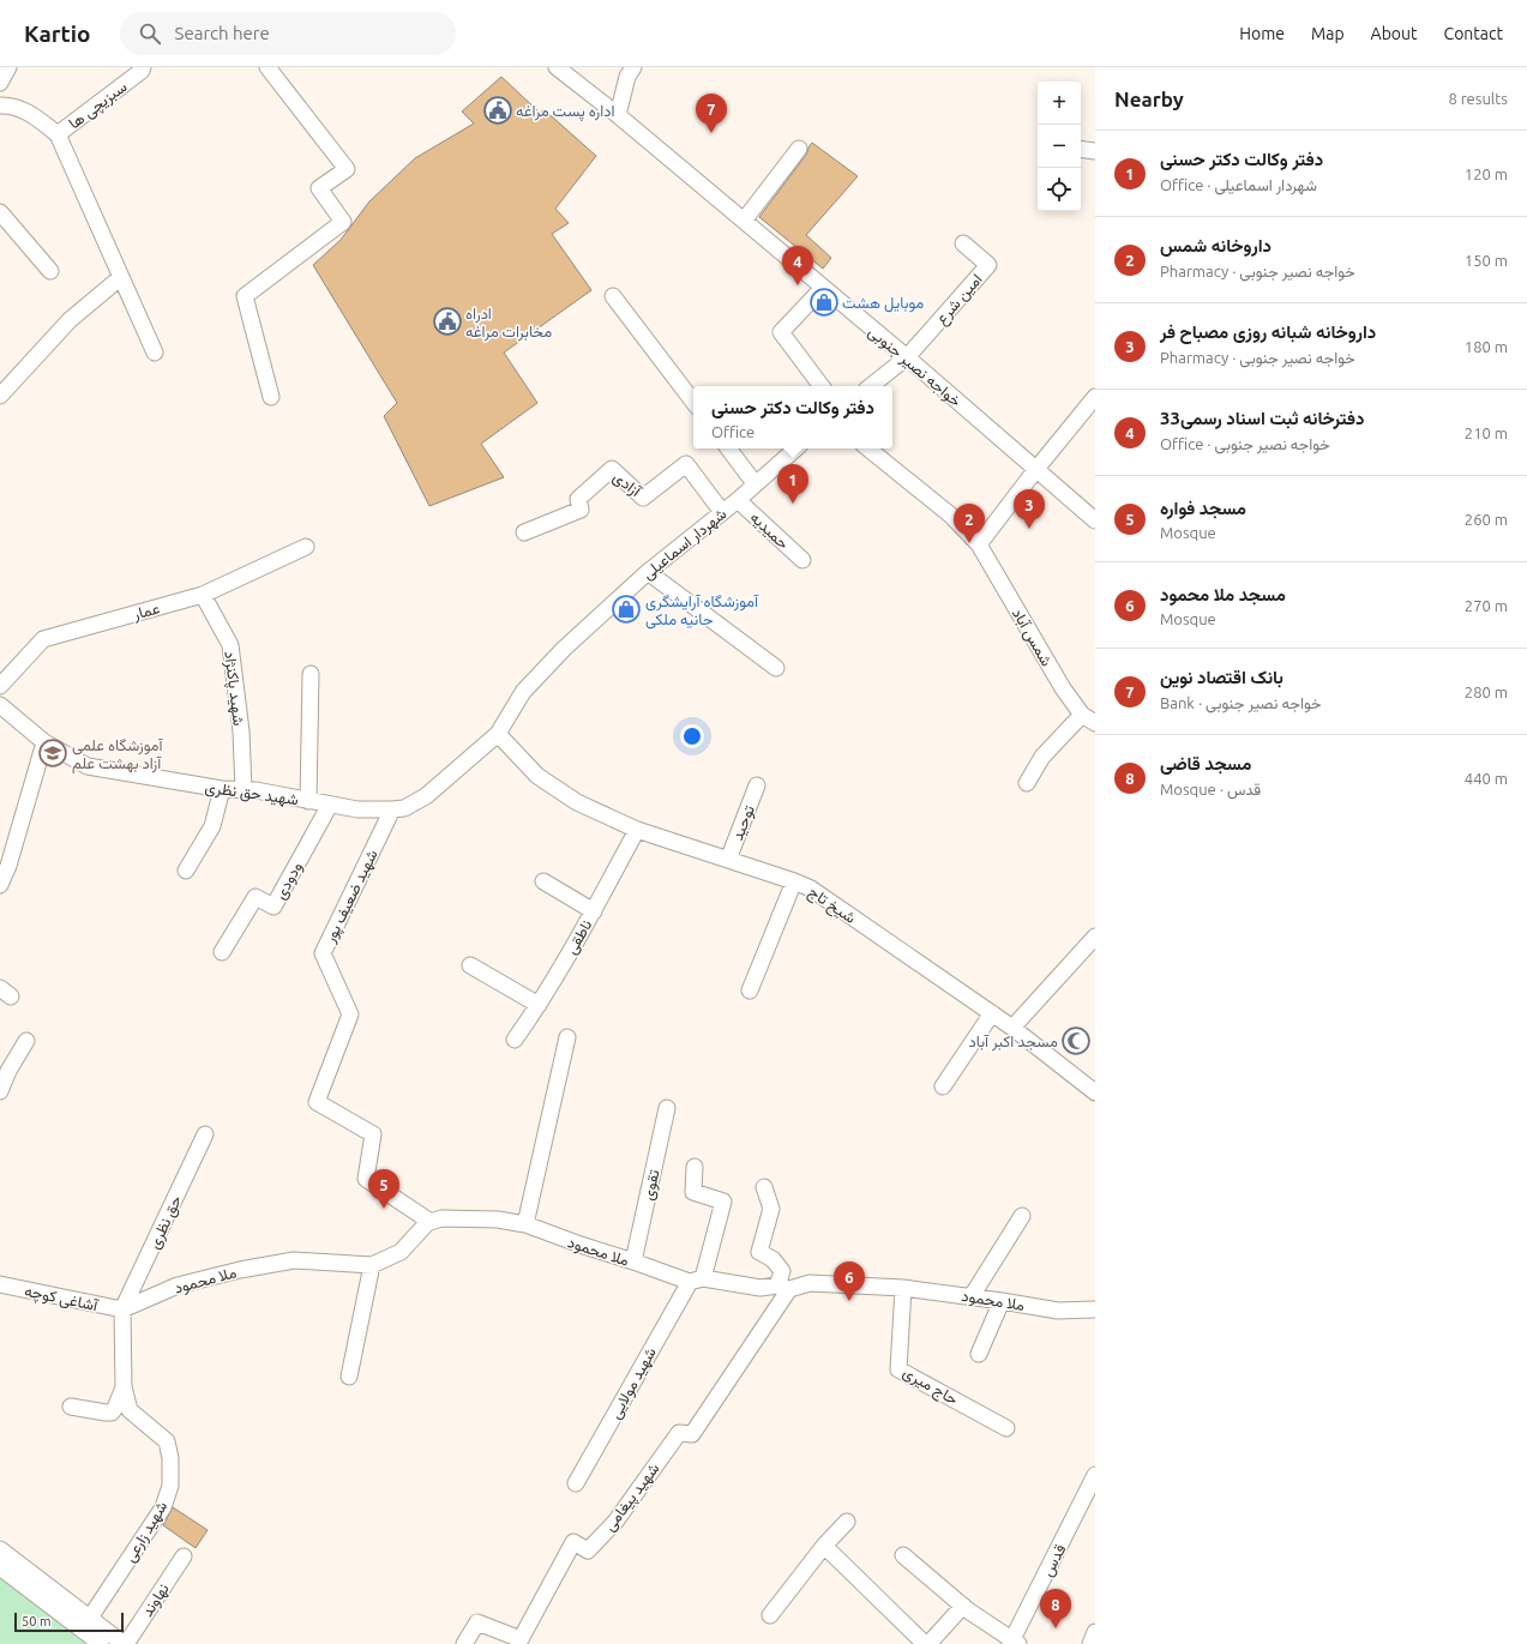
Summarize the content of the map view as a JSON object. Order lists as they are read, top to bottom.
{
  "streets": {
    "street": [
      "سبزیچی ها",
      "امین شرع",
      "خواجه نصیر جنوبی",
      "آزادی",
      "حمیدیه",
      "شهردار اسماعیلی",
      "عمار",
      "شمس آباد",
      "شهید پاکنژاد",
      "شهید حق نظری",
      "توحید",
      "ودودی",
      "شهید ضعیف پور",
      "شیخ تاج",
      "ناطقی",
      "تقوی",
      "حق نظری",
      "ملا محمود",
      "آشاغی کوچه",
      "شهید مولایی",
      "حاج میری",
      "شهید پیغامی",
      "شهید زارعی",
      "قدس",
      "نهاوند"
    ]
  },
  "crossings": [
    ["امین شرع", "خواجه نصیر جنوبی"],
    ["آزادی", "شهردار اسماعیلی"],
    ["حمیدیه", "شهردار اسماعیلی"],
    ["شهردار اسماعیلی", "شهید حق نظری"],
    ["شهردار اسماعیلی", "شیخ تاج"],
    ["عمار", "شهید پاکنژاد"],
    ["شهید پاکنژاد", "شهید حق نظری"],
    ["شهید حق نظری", "ودودی"],
    ["شهید حق نظری", "شهید ضعیف پور"],
    ["شهید حق نظری", "شیخ تاج"],
    ["توحید", "شیخ تاج"],
    ["شهید ضعیف پور", "ملا محمود"],
    ["شیخ تاج", "ناطقی"],
    ["تقوی", "ملا محمود"],
    ["حق نظری", "ملا محمود"],
    ["حق نظری", "آشاغی کوچه"],
    ["حق نظری", "شهید زارعی"],
    ["ملا محمود", "آشاغی کوچه"],
    ["ملا محمود", "شهید مولایی"],
    ["ملا محمود", "حاج میری"],
    ["ملا محمود", "شهید پیغامی"],
    ["ملا محمود", "شهید زارعی"],
    ["آشاغی کوچه", "شهید زارعی"]
  ],
  "places": {
    "public building": ["اداره پست مراغه", "ادراه مخابرات مراغه"],
    "shop": ["موبایل هشت", "آموزشگاه آرایشگری حانیه ملکی"],
    "school or university": ["آموزشگاه علمی آزاد بهشت علم"],
    "mosque": ["مسجد اکبر آباد"]
  },
  "scale_bar": "50 m",
  "page": {
    "header": "Kartio",
    "search": "Search here",
    "nav": [
      "Home",
      "Map",
      "About",
      "Contact"
    ],
    "heading": ["Nearby", "8 results"],
    "map_buttons": ["+", "−"],
    "pins": [
      "7",
      "4",
      "1",
      "3",
      "2",
      "5",
      "6",
      "8"
    ],
    "list": [
      {
        "mark": "1",
        "name": "دفتر وکالت دکتر حسنی",
        "note": "Office · شهردار اسماعیلی",
        "value": "120 m"
      },
      {
        "mark": "2",
        "name": "داروخانه شمس",
        "note": "Pharmacy · خواجه نصیر جنوبی",
        "value": "150 m"
      },
      {
        "mark": "3",
        "name": "داروخانه شبانه روزی مصباح فر",
        "note": "Pharmacy · خواجه نصیر جنوبی",
        "value": "180 m"
      },
      {
        "mark": "4",
        "name": "دفترخانه ثبت اسناد رسمی33",
        "note": "Office · خواجه نصیر جنوبی",
        "value": "210 m"
      },
      {
        "mark": "5",
        "name": "مسجد فواره",
        "note": "Mosque",
        "value": "260 m"
      },
      {
        "mark": "6",
        "name": "مسجد ملا محمود",
        "note": "Mosque",
        "value": "270 m"
      },
      {
        "mark": "7",
        "name": "بانک اقتصاد نوین",
        "note": "Bank · خواجه نصیر جنوبی",
        "value": "280 m"
      },
      {
        "mark": "8",
        "name": "مسجد قاضی",
        "note": "Mosque · قدس",
        "value": "440 m"
      }
    ],
    "popup": ["دفتر وکالت دکتر حسنی", "Office"],
    "scale": "50 m"
  }
}
